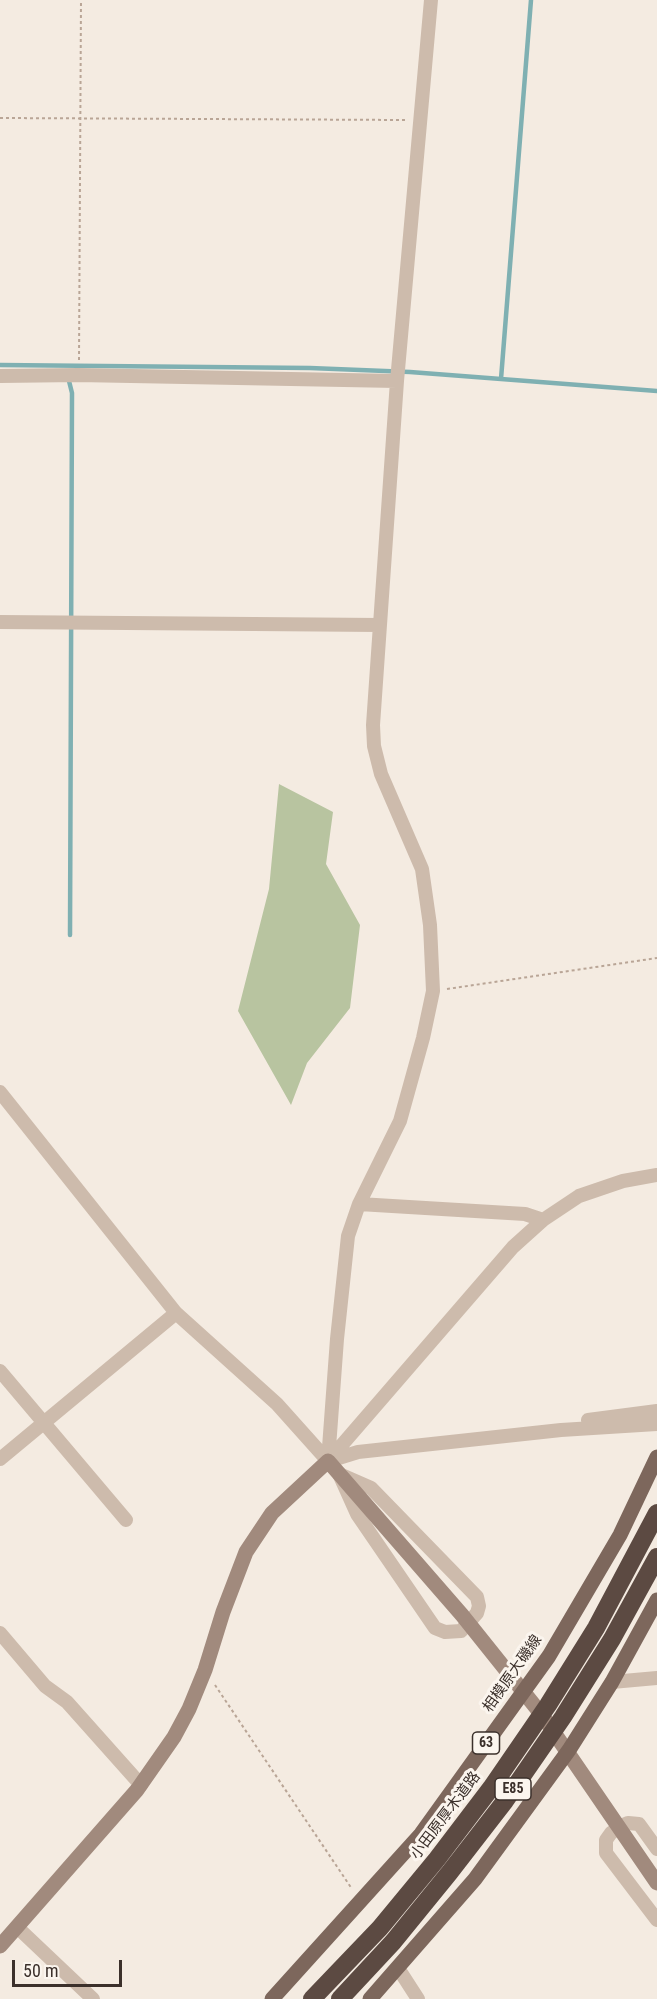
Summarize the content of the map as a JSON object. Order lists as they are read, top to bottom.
{
  "streets": {
    "highway": ["E85", "小田原厚木道路"],
    "main road": ["相模原大磯線", "63"]
  },
  "scale_bar": "50 m"
}
